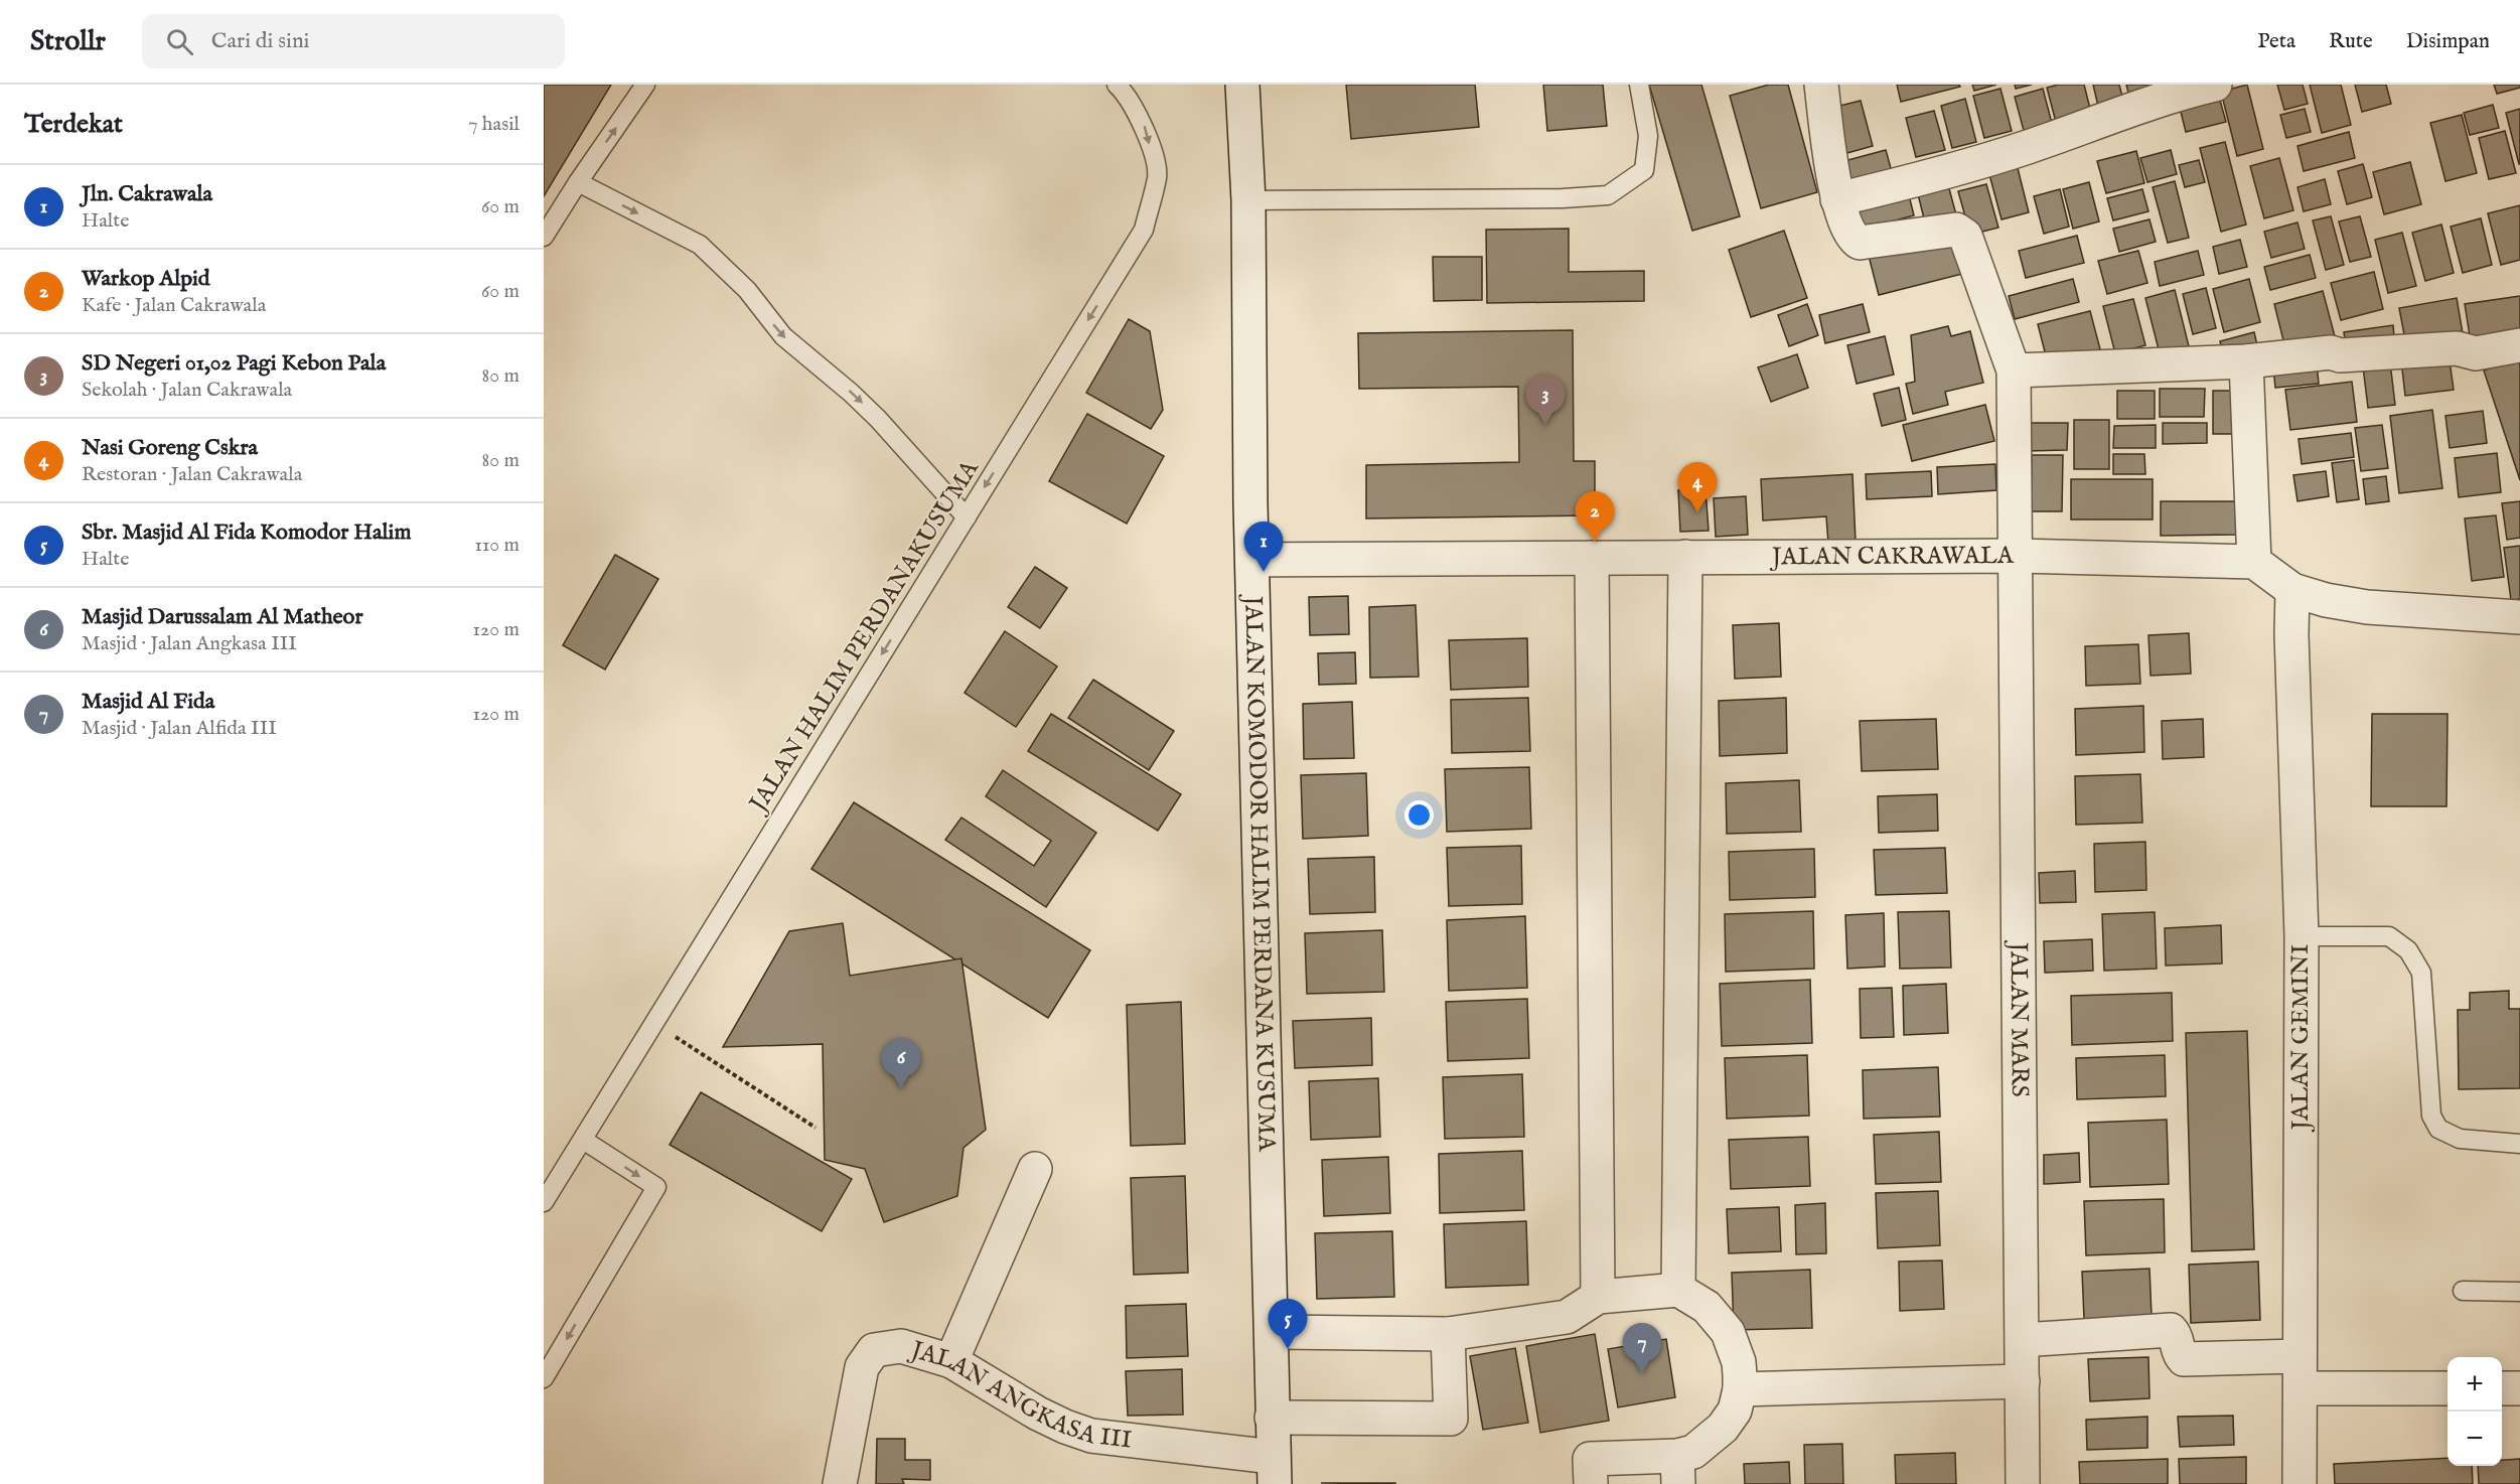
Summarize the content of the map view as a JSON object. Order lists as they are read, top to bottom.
{
  "streets": {
    "street": [
      "JALAN CAKRAWALA",
      "JALAN KOMODOR HALIM PERDANA KUSUMA",
      "JALAN MARS",
      "JALAN GEMINI",
      "JALAN ANGKASA III"
    ],
    "lane": ["JALAN HALIM PERDANAKUSUMA"]
  },
  "crossings": [
    ["JALAN CAKRAWALA", "JALAN KOMODOR HALIM PERDANA KUSUMA"],
    ["JALAN CAKRAWALA", "JALAN MARS"],
    ["JALAN KOMODOR HALIM PERDANA KUSUMA", "JALAN ANGKASA III"]
  ],
  "one_way": ["JALAN HALIM PERDANAKUSUMA"],
  "page": {
    "header": "Strollr",
    "search": "Cari di sini",
    "nav": ["Peta", "Rute", "Disimpan"],
    "heading": ["Terdekat", "7 hasil"],
    "list": [
      {
        "mark": "1",
        "name": "Jln. Cakrawala",
        "note": "Halte",
        "value": "60 m"
      },
      {
        "mark": "2",
        "name": "Warkop Alpid",
        "note": "Kafe · Jalan Cakrawala",
        "value": "60 m"
      },
      {
        "mark": "3",
        "name": "SD Negeri 01,02 Pagi Kebon Pala",
        "note": "Sekolah · Jalan Cakrawala",
        "value": "80 m"
      },
      {
        "mark": "4",
        "name": "Nasi Goreng Cskra",
        "note": "Restoran · Jalan Cakrawala",
        "value": "80 m"
      },
      {
        "mark": "5",
        "name": "Sbr. Masjid Al Fida Komodor Halim",
        "note": "Halte",
        "value": "110 m"
      },
      {
        "mark": "6",
        "name": "Masjid Darussalam Al Matheor",
        "note": "Masjid · Jalan Angkasa III",
        "value": "120 m"
      },
      {
        "mark": "7",
        "name": "Masjid Al Fida",
        "note": "Masjid · Jalan Alfida III",
        "value": "120 m"
      }
    ],
    "pins": [
      "3",
      "4",
      "2",
      "1",
      "6",
      "5",
      "7"
    ],
    "map_buttons": ["+", "−"]
  }
}
